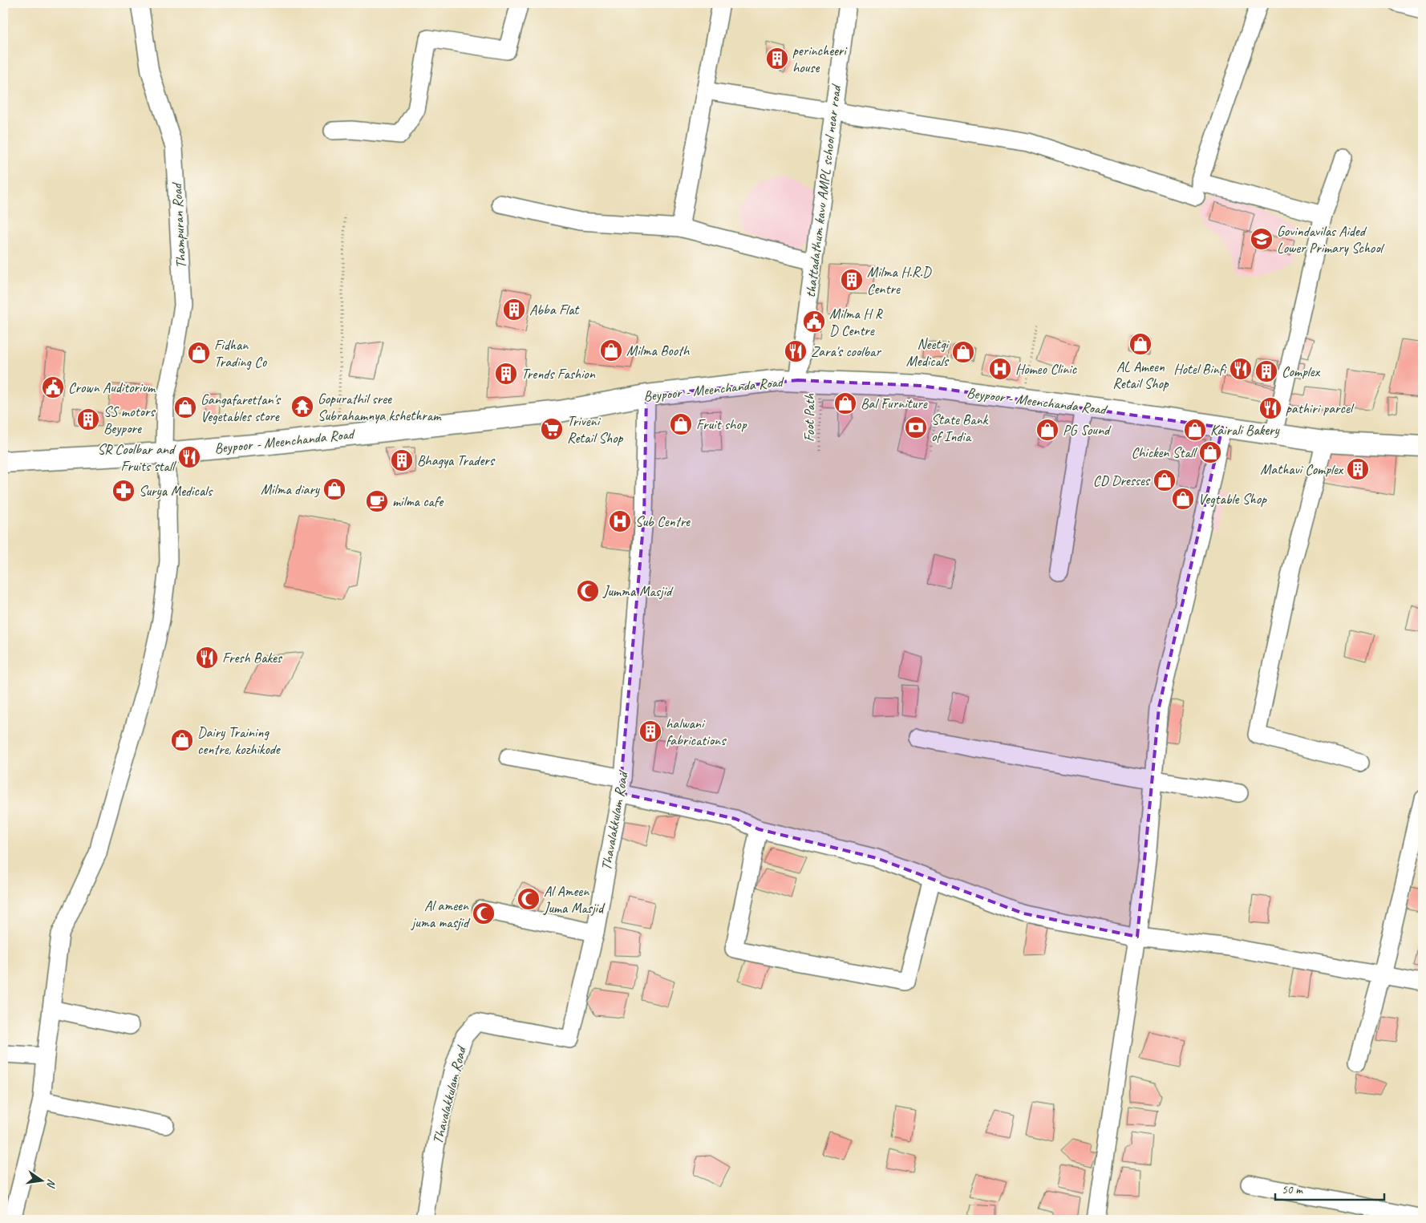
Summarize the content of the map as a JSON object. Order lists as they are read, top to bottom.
{
  "streets": {
    "main road": ["Beypoor - Meenchanda Road"],
    "street": ["thattadathum kavu AMPL school near road", "Thampuran Road", "Thavalakkulam Road"],
    "path": ["Foot Path"]
  },
  "crossings": [
    ["thattadathum kavu AMPL school near road", "Beypoor - Meenchanda Road"],
    ["Thampuran Road", "Beypoor - Meenchanda Road"],
    ["Beypoor - Meenchanda Road", "Foot Path"],
    ["Beypoor - Meenchanda Road", "Thavalakkulam Road"]
  ],
  "places": {
    "building": [
      "perincheeri house",
      "Milma H.R.D Centre",
      "Abba Flat",
      "Complex",
      "Trends Fashion",
      "SS motors Beypore",
      "Bhagya Traders",
      "Mathavi Complex",
      "halwani fabrications"
    ],
    "school or university": ["Govindavilas Aided Lower Primary School"],
    "public building": ["Milma H R D Centre", "Crown Auditorium"],
    "shop": [
      "AL Ameen Retail Shop",
      "Milma Booth",
      "Neetgi Medicals",
      "Fidhan Trading Co",
      "Bal Furniture",
      "Gangafarettan's Vegetables store",
      "Fruit shop",
      "PG Sound",
      "Kairali Bakery",
      "Chicken Stall",
      "CD Dresses",
      "Milma diary",
      "Vegtable Shop",
      "Dairy Training centre, kozhikode"
    ],
    "restaurant": [
      "Zara's coolbar",
      "Hotel Binfi",
      "pathiri parcel",
      "SR Coolbar and Fruits stall",
      "Fresh Bakes"
    ],
    "hospital": ["Homeo Clinic", "Sub Centre"],
    "temple": ["Gopurathil sree Subrahamnya kshethram"],
    "bank": ["State Bank of India"],
    "supermarket": ["Triveni Retail Shop"],
    "pharmacy": ["Surya Medicals"],
    "cafe": ["milma cafe"],
    "mosque": ["Jumma Masjid", "Al Ameen Juma Masjid", "Al ameen juma masjid"]
  },
  "scale_bar": "50 m",
  "north": "right"
}
